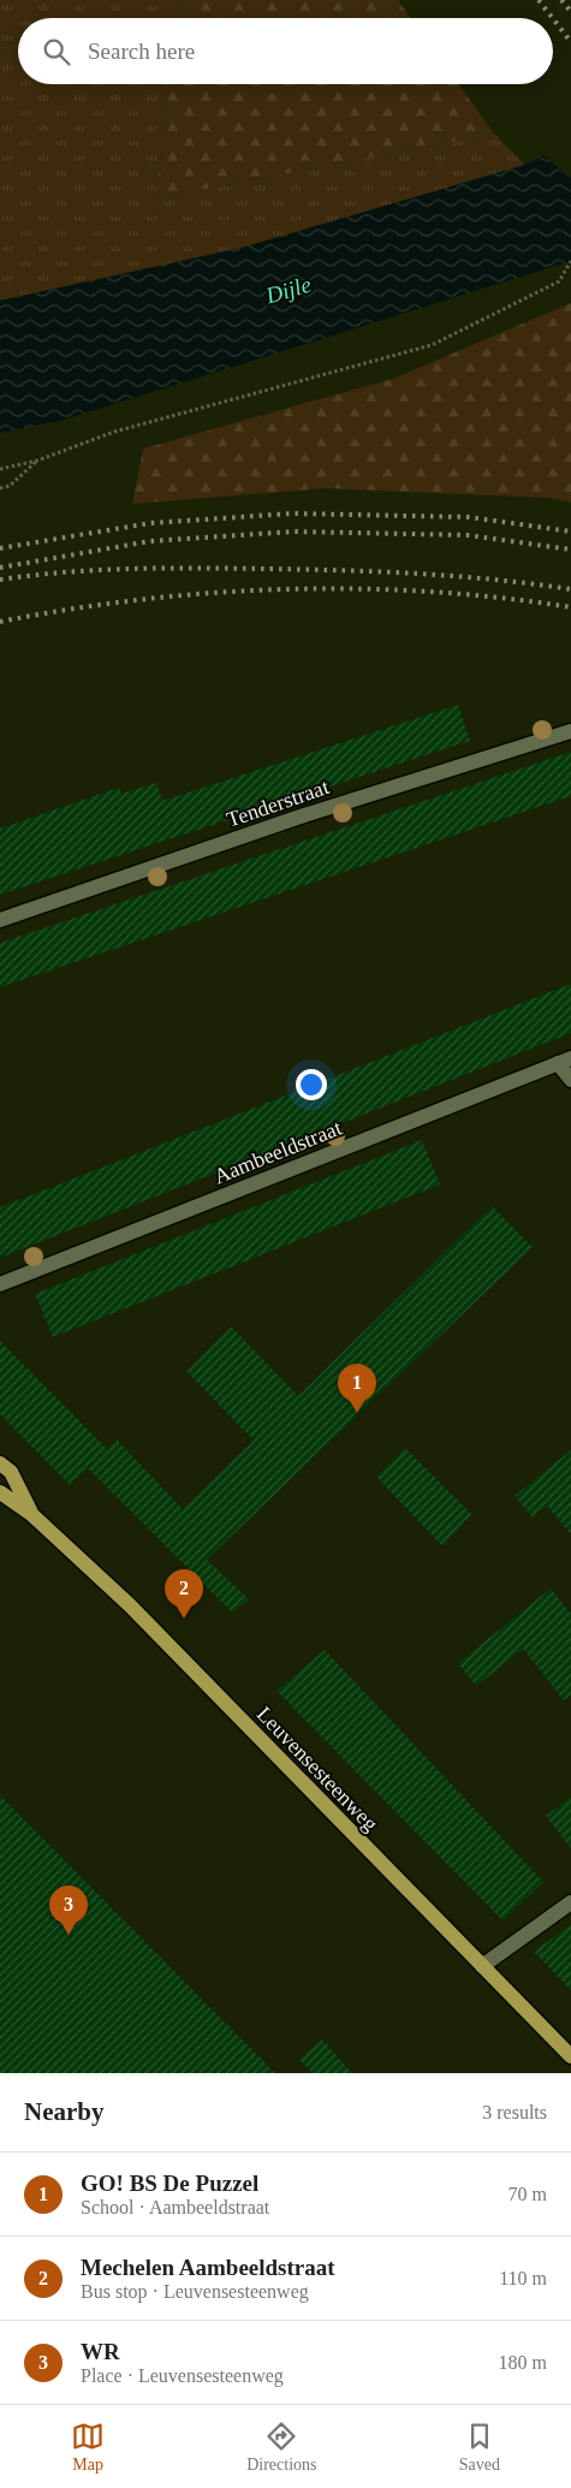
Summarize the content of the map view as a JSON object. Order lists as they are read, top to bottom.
{
  "streets": {
    "main road": ["Leuvensesteenweg"],
    "street": ["Tenderstraat", "Aambeeldstraat"]
  },
  "water": ["Dijle"],
  "page": {
    "search": "Search here",
    "pins": ["1", "2", "3"],
    "heading": ["Nearby", "3 results"],
    "list": [
      {
        "mark": "1",
        "name": "GO! BS De Puzzel",
        "note": "School · Aambeeldstraat",
        "value": "70 m"
      },
      {
        "mark": "2",
        "name": "Mechelen Aambeeldstraat",
        "note": "Bus stop · Leuvensesteenweg",
        "value": "110 m"
      },
      {
        "mark": "3",
        "name": "WR",
        "note": "Place · Leuvensesteenweg",
        "value": "180 m"
      }
    ],
    "nav": ["Map", "Directions", "Saved"]
  }
}
